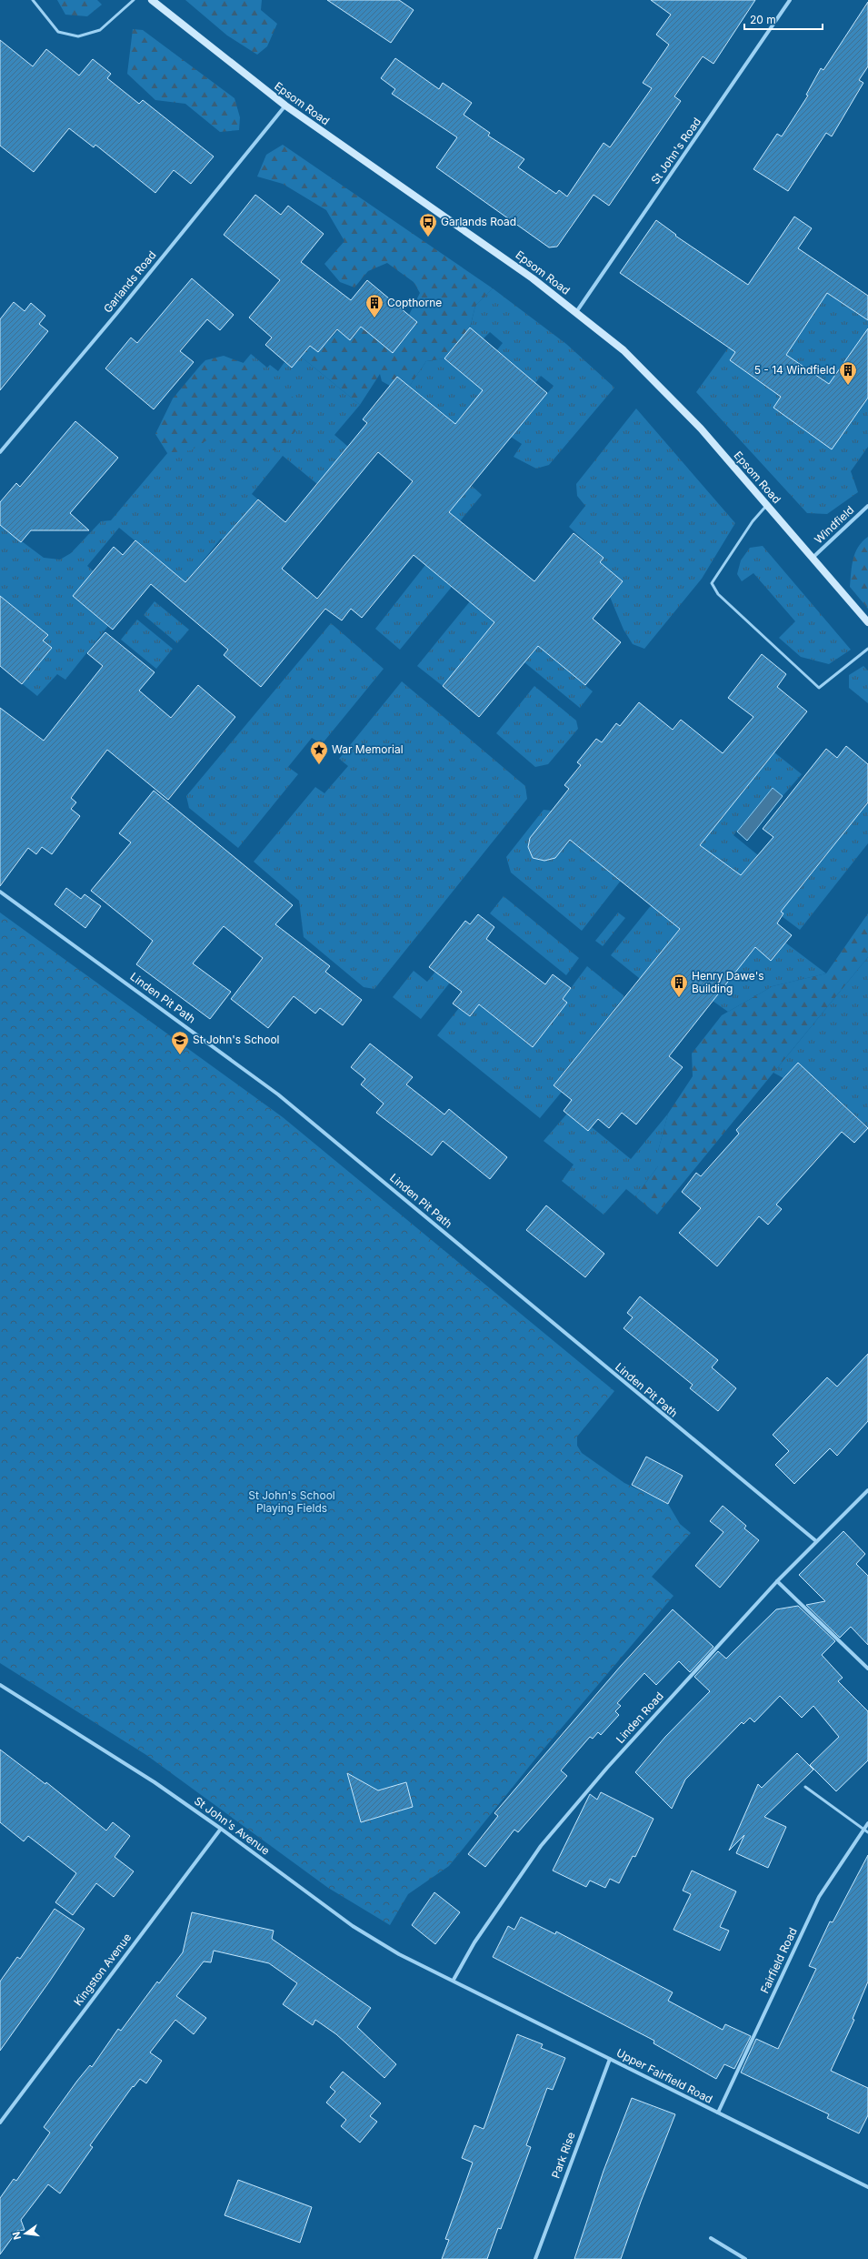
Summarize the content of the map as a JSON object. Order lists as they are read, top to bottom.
{
  "streets": {
    "main road": ["Epsom Road"],
    "street": [
      "St John's Road",
      "Garlands Road",
      "Windfield",
      "Linden Pit Path",
      "Linden Road",
      "St John's Avenue",
      "Fairfield Road",
      "Kingston Avenue",
      "Upper Fairfield Road",
      "Park Rise"
    ]
  },
  "crossings": [
    ["Epsom Road", "St John's Road"],
    ["Epsom Road", "Garlands Road"],
    ["Epsom Road", "Windfield"],
    ["Linden Pit Path", "Linden Road"],
    ["Linden Road", "St John's Avenue"],
    ["Linden Road", "Upper Fairfield Road"],
    ["St John's Avenue", "Kingston Avenue"],
    ["St John's Avenue", "Upper Fairfield Road"],
    ["Fairfield Road", "Upper Fairfield Road"],
    ["Upper Fairfield Road", "Park Rise"]
  ],
  "parks": ["St John's School Playing Fields"],
  "places": {
    "bus stop": ["Garlands Road"],
    "building": ["Copthorne", "5 - 14 Windfield", "Henry Dawe's Building"],
    "place": ["War Memorial"],
    "school or university": ["St John's School"]
  },
  "scale_bar": "20 m",
  "north": "left"
}
